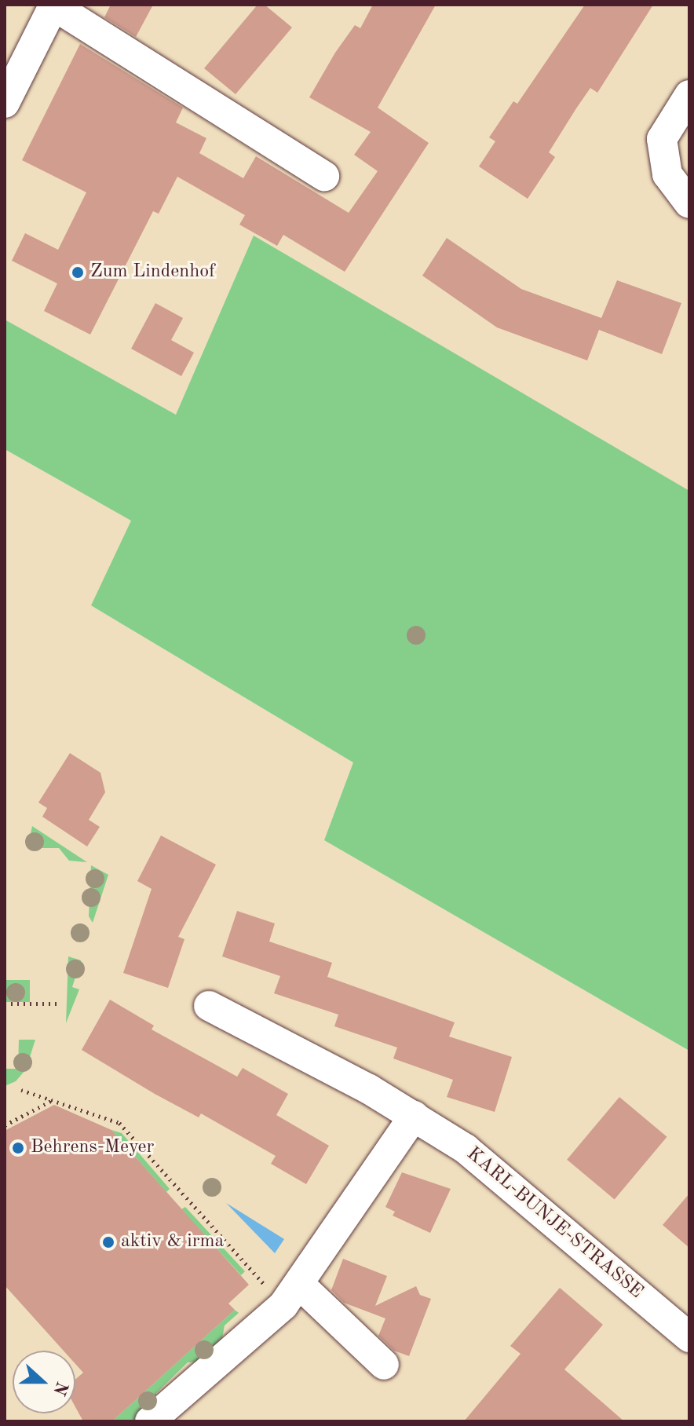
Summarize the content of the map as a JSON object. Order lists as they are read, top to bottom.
{
  "streets": {
    "street": ["KARL-BUNJE-STRASSE"]
  },
  "places": ["Zum Lindenhof", "Behrens-Meyer", "aktiv & irma"],
  "north": "right"
}
